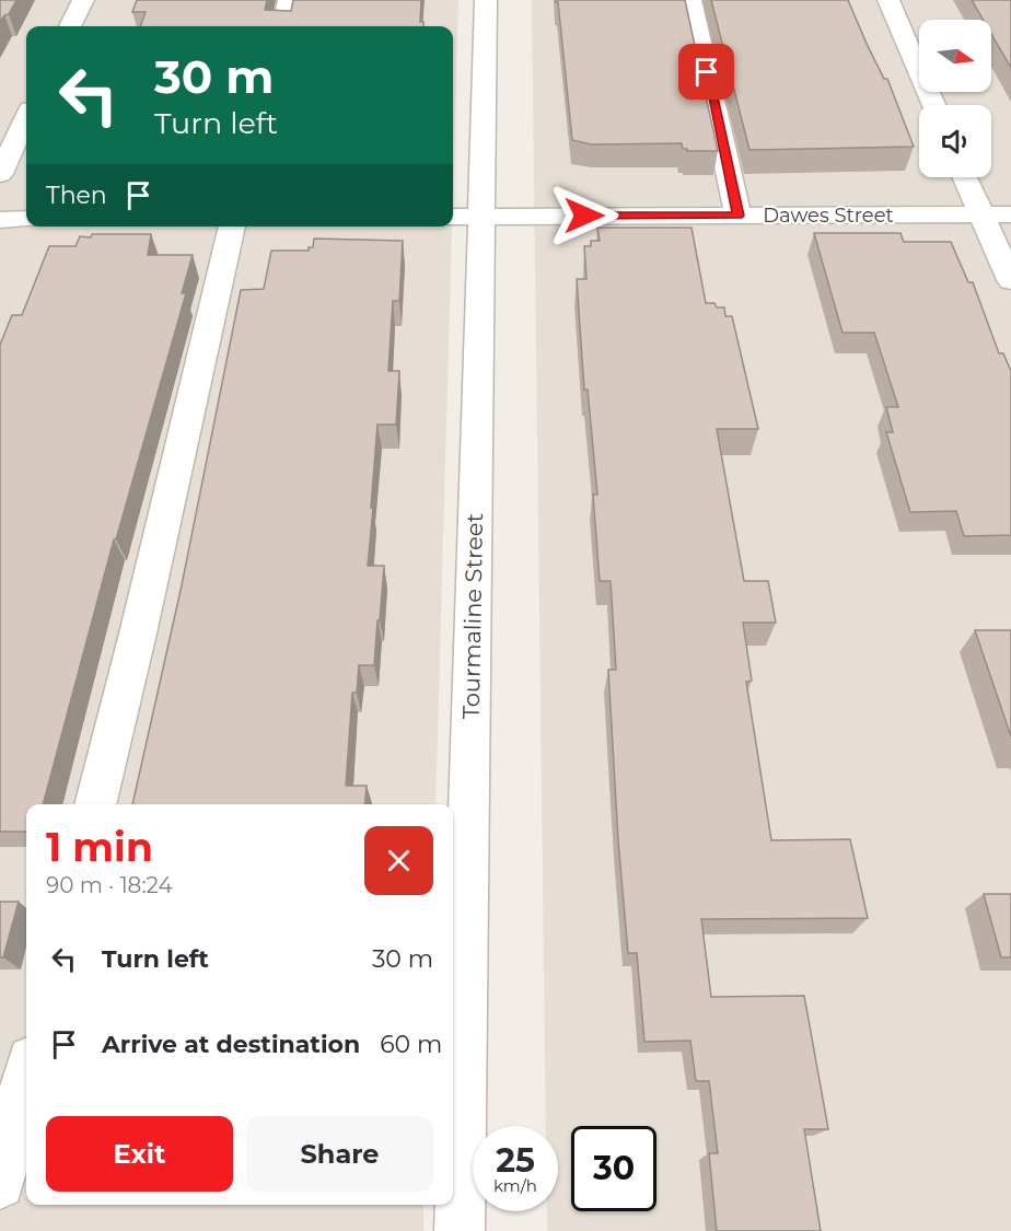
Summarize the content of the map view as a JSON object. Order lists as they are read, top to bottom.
{
  "streets": {
    "street": ["Dawes Street", "Tourmaline Street"]
  },
  "crossings": [
    ["Dawes Street", "Tourmaline Street"]
  ],
  "north": "right",
  "page": {
    "turn": ["30 m", "Turn left"],
    "then": "Then",
    "heading": ["1 min", "90 m · 18:24"],
    "list": [
      {
        "name": "Turn left",
        "value": "30 m"
      },
      {
        "name": "Arrive at destination",
        "value": "60 m"
      }
    ],
    "buttons": ["Exit", "Share"],
    "speed": "25 km/h",
    "limit": "30"
  }
}
